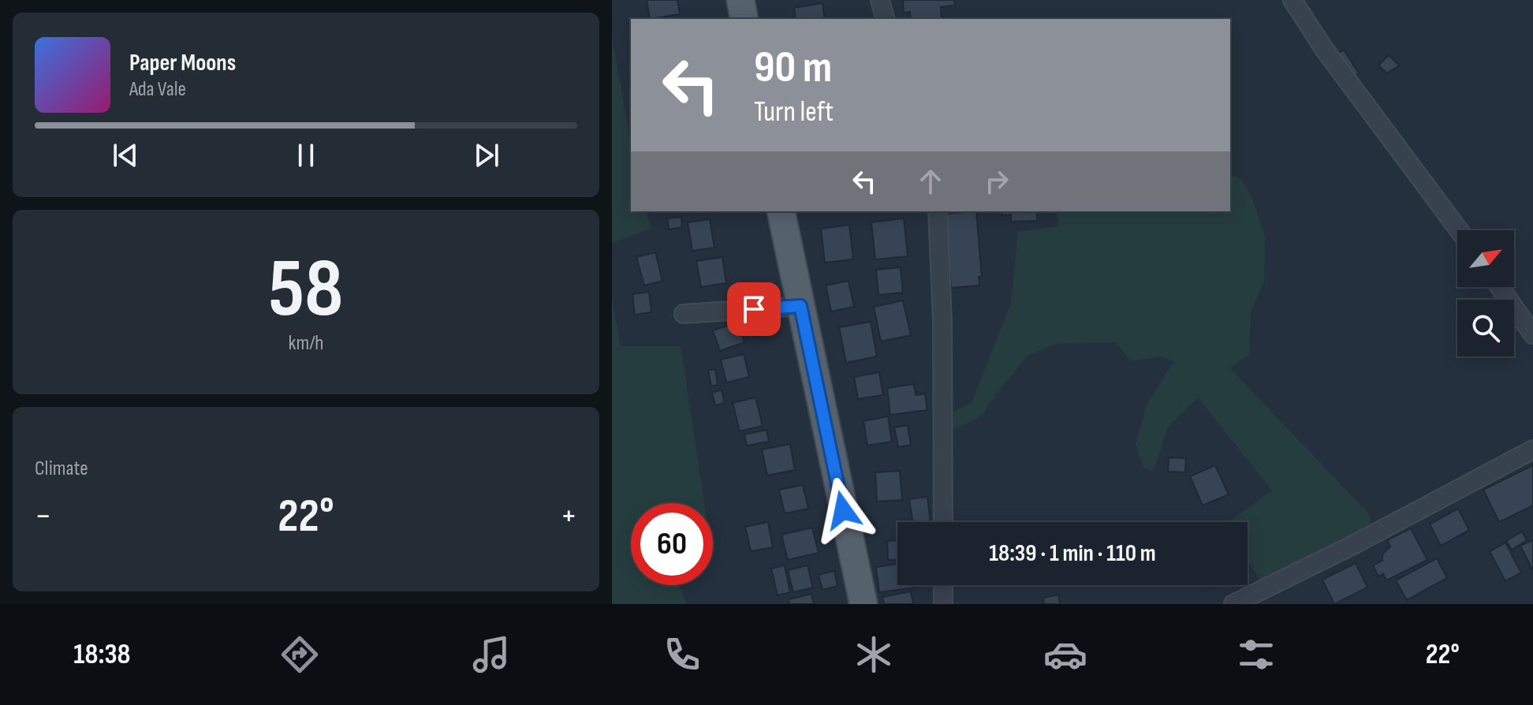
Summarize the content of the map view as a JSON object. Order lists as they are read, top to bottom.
{
  "north": "top right",
  "page": {
    "turn": ["90 m", "Turn left"],
    "song": ["Paper Moons", "Ada Vale"],
    "tile": [
      ["58", "km/h"],
      "Climate"
    ],
    "heat": ["−", "22°", "+"],
    "limit": "60",
    "trip": "18:39 · 1 min · 110 m",
    "tabs": ["18:38", "22°"]
  }
}
